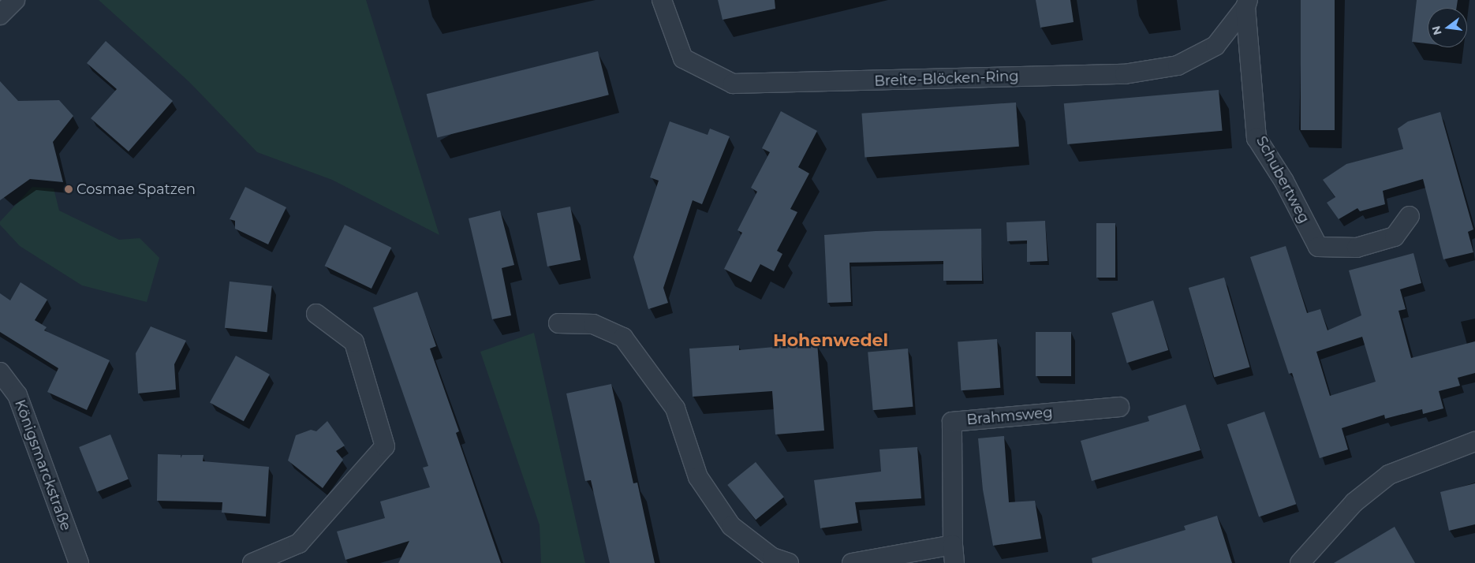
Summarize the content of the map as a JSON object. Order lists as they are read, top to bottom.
{
  "streets": {
    "street": [
      "Breite-Blöcken-Ring",
      "Schubertweg",
      "Brahmsweg",
      "Königsmarckstraße"
    ]
  },
  "crossings": [
    ["Breite-Blöcken-Ring", "Schubertweg"]
  ],
  "districts": ["Hohenwedel"],
  "places": ["Cosmae Spatzen"],
  "north": "left"
}
